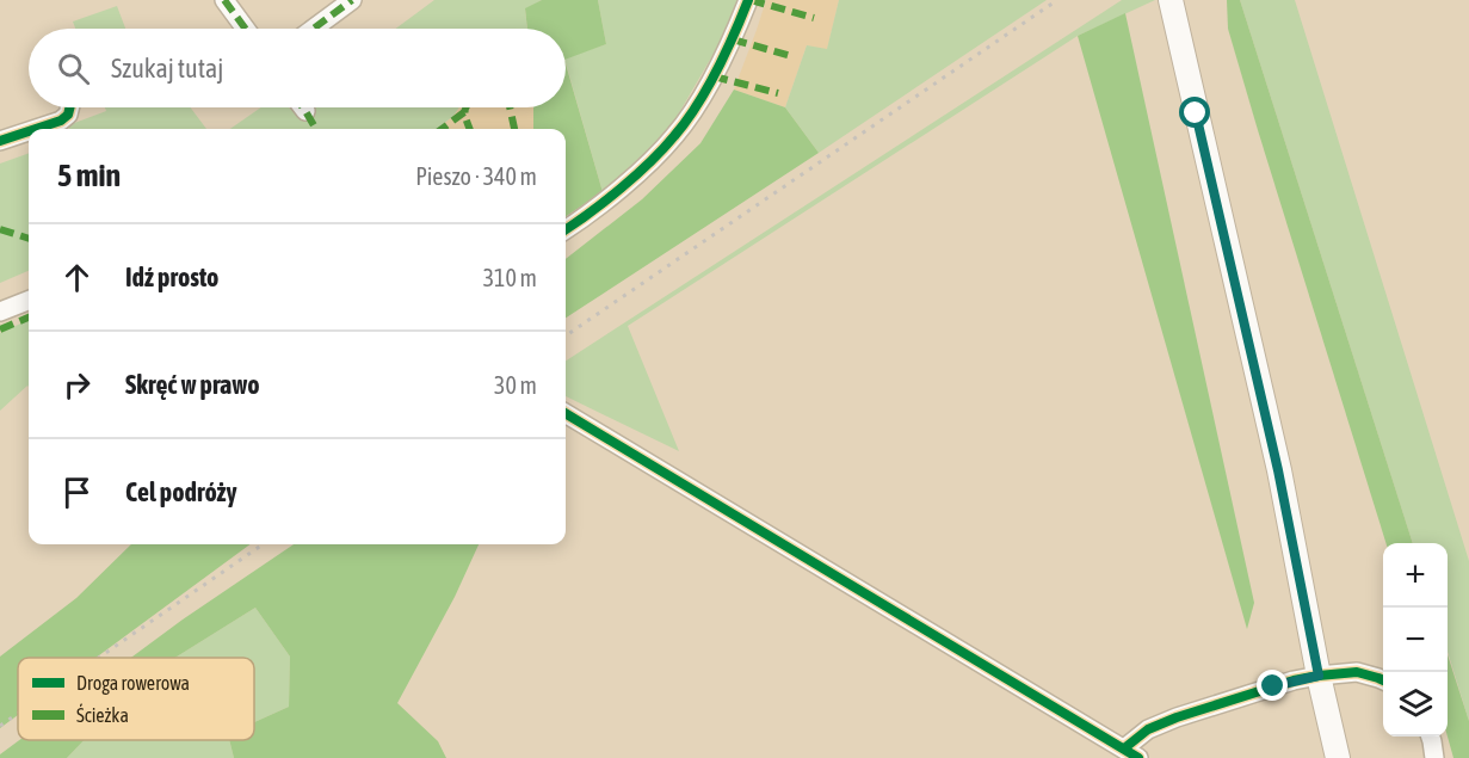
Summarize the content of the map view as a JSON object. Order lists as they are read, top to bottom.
{
  "legend": ["Droga rowerowa", "Ścieżka"],
  "page": {
    "search": "Szukaj tutaj",
    "heading": ["5 min", "Pieszo · 340 m"],
    "list": [
      ["Idź prosto", "310 m"],
      ["Skręć w prawo", "30 m"],
      "Cel podróży"
    ],
    "map_buttons": ["+", "−"]
  }
}
